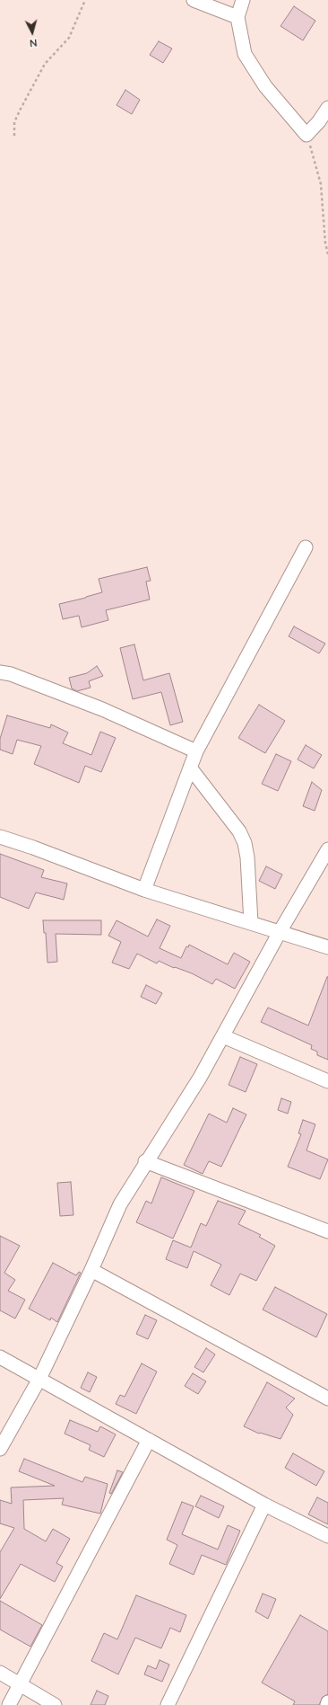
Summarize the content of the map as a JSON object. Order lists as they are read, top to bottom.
{
  "north": "bottom"
}
